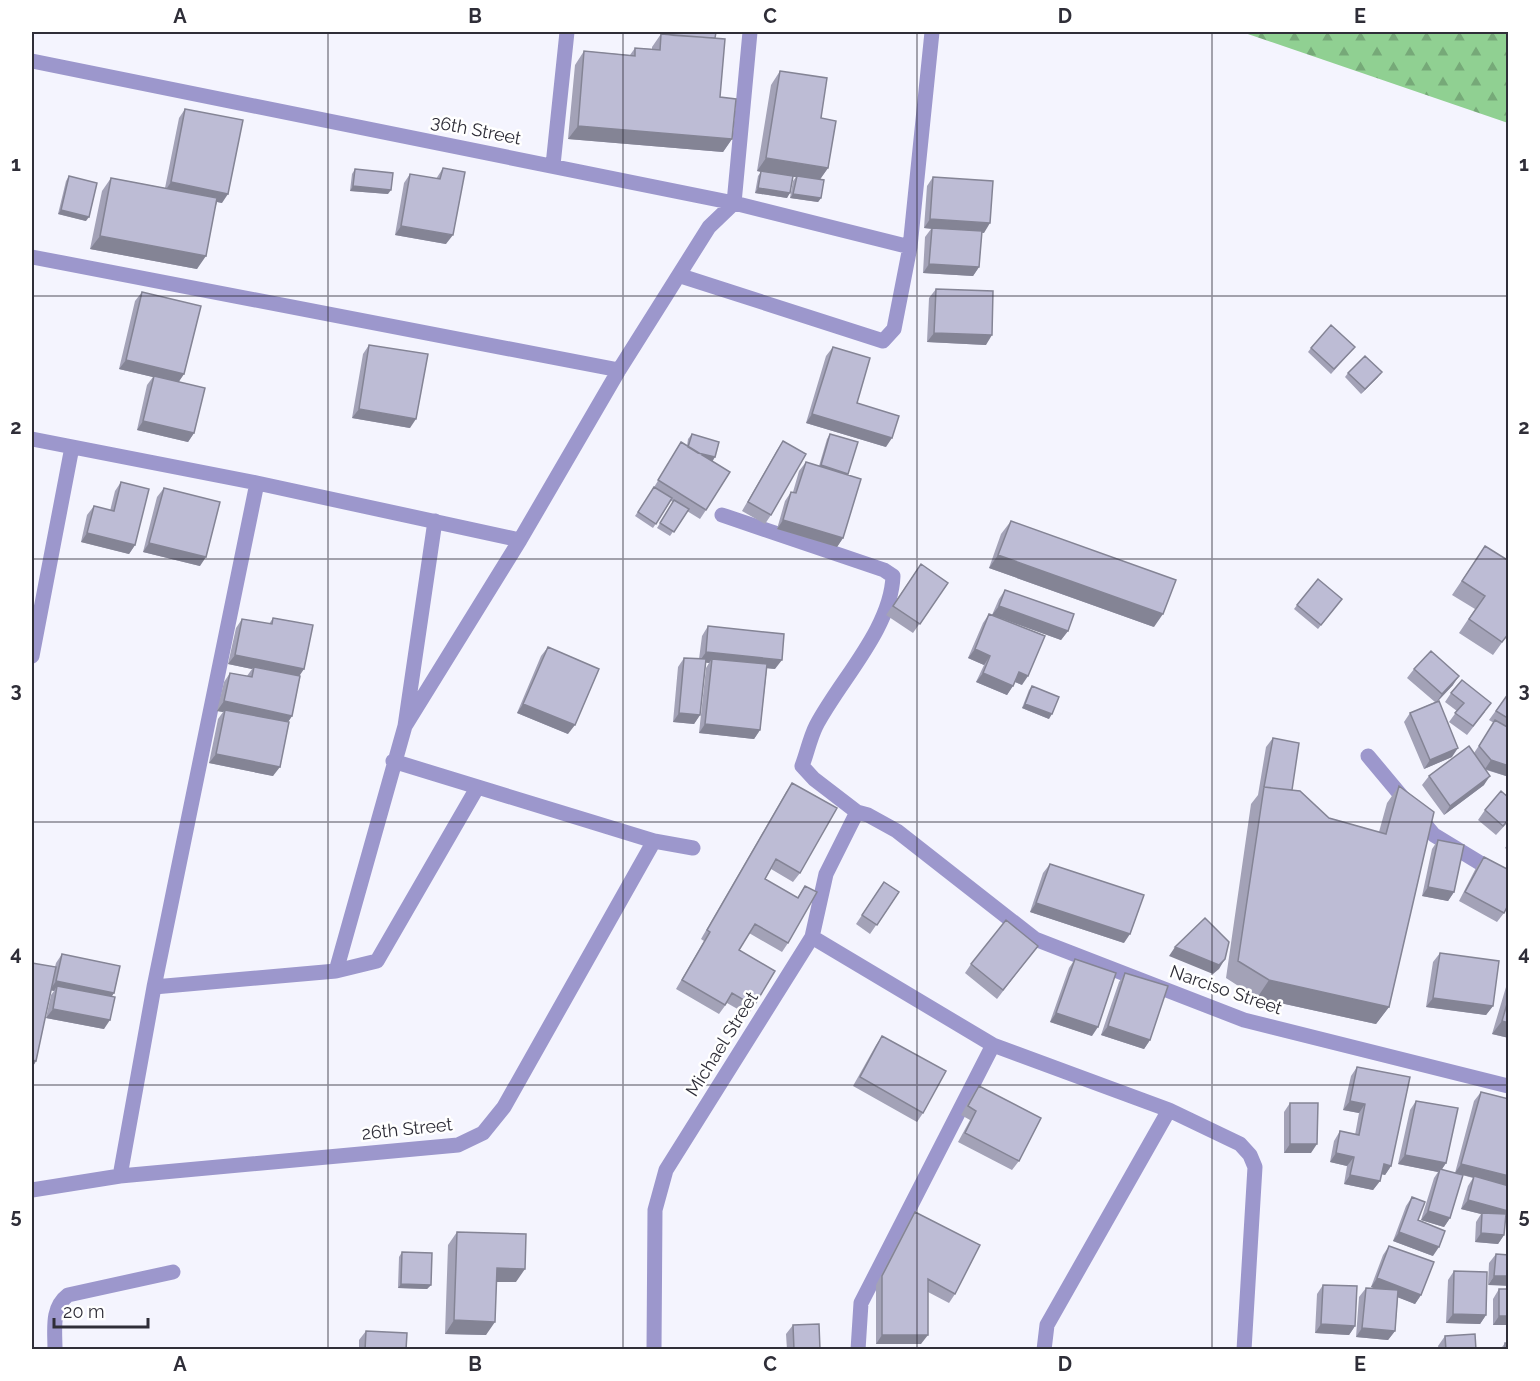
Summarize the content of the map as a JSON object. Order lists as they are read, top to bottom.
{
  "streets": {
    "street": [
      "36th Street",
      "Narciso Street",
      "Michael Street",
      "26th Street"
    ]
  },
  "crossings": [
    ["Narciso Street", "Michael Street"]
  ],
  "scale_bar": "20 m",
  "grid": {
    "columns": [
      "A",
      "B",
      "C",
      "D",
      "E"
    ],
    "rows": [
      "1",
      "2",
      "3",
      "4",
      "5"
    ]
  }
}
